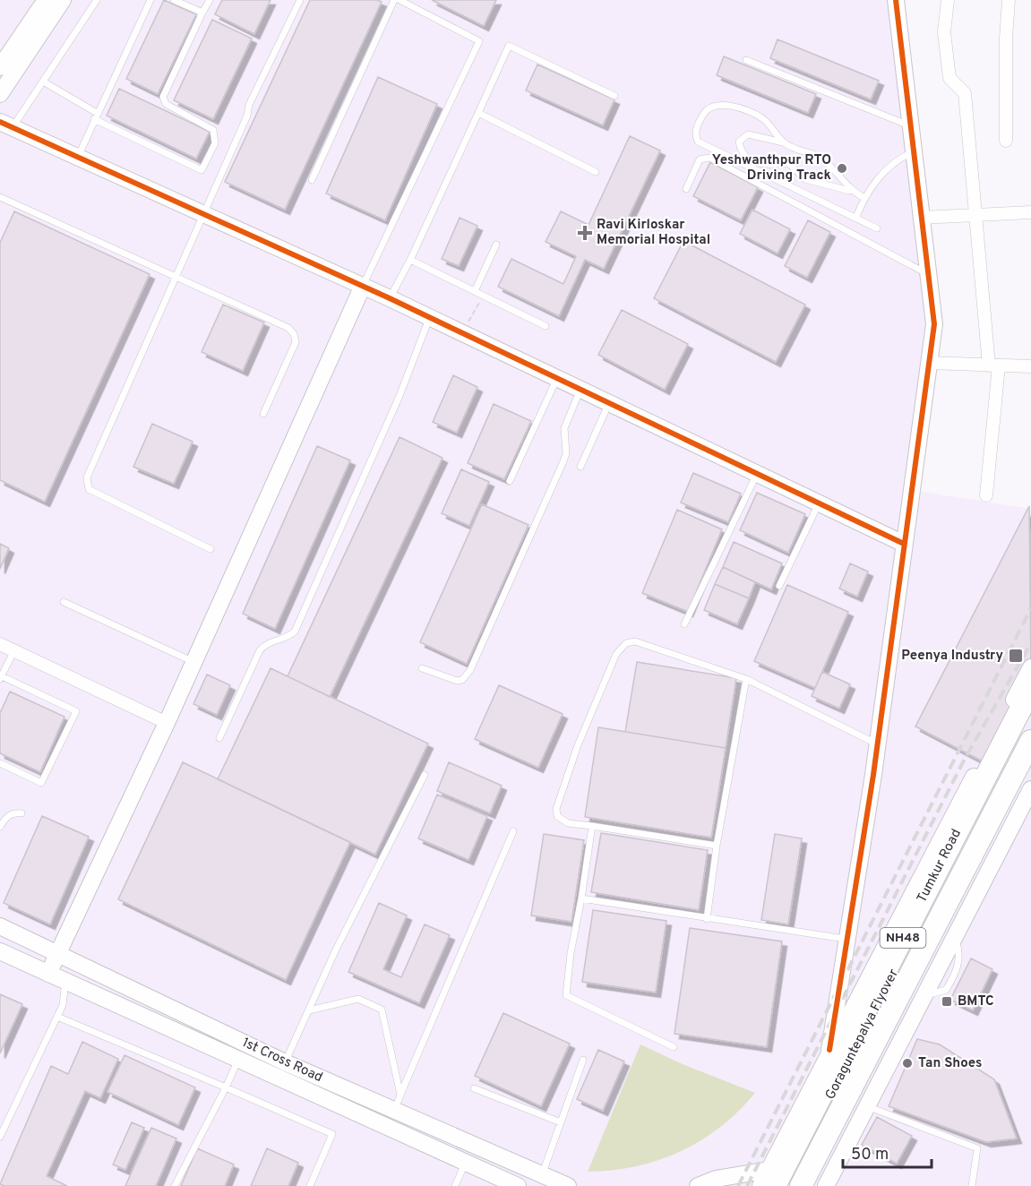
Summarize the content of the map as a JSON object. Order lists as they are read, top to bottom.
{
  "streets": {
    "highway": ["Tumkur Road", "NH48", "Goraguntepalya Flyover"],
    "street": ["1st Cross Road"]
  },
  "places": {
    "other": ["Yeshwanthpur RTO Driving Track", "Tan Shoes"],
    "health": ["Ravi Kirloskar Memorial Hospital"],
    "transit": ["Peenya Industry", "BMTC"]
  },
  "scale_bar": "50 m"
}
